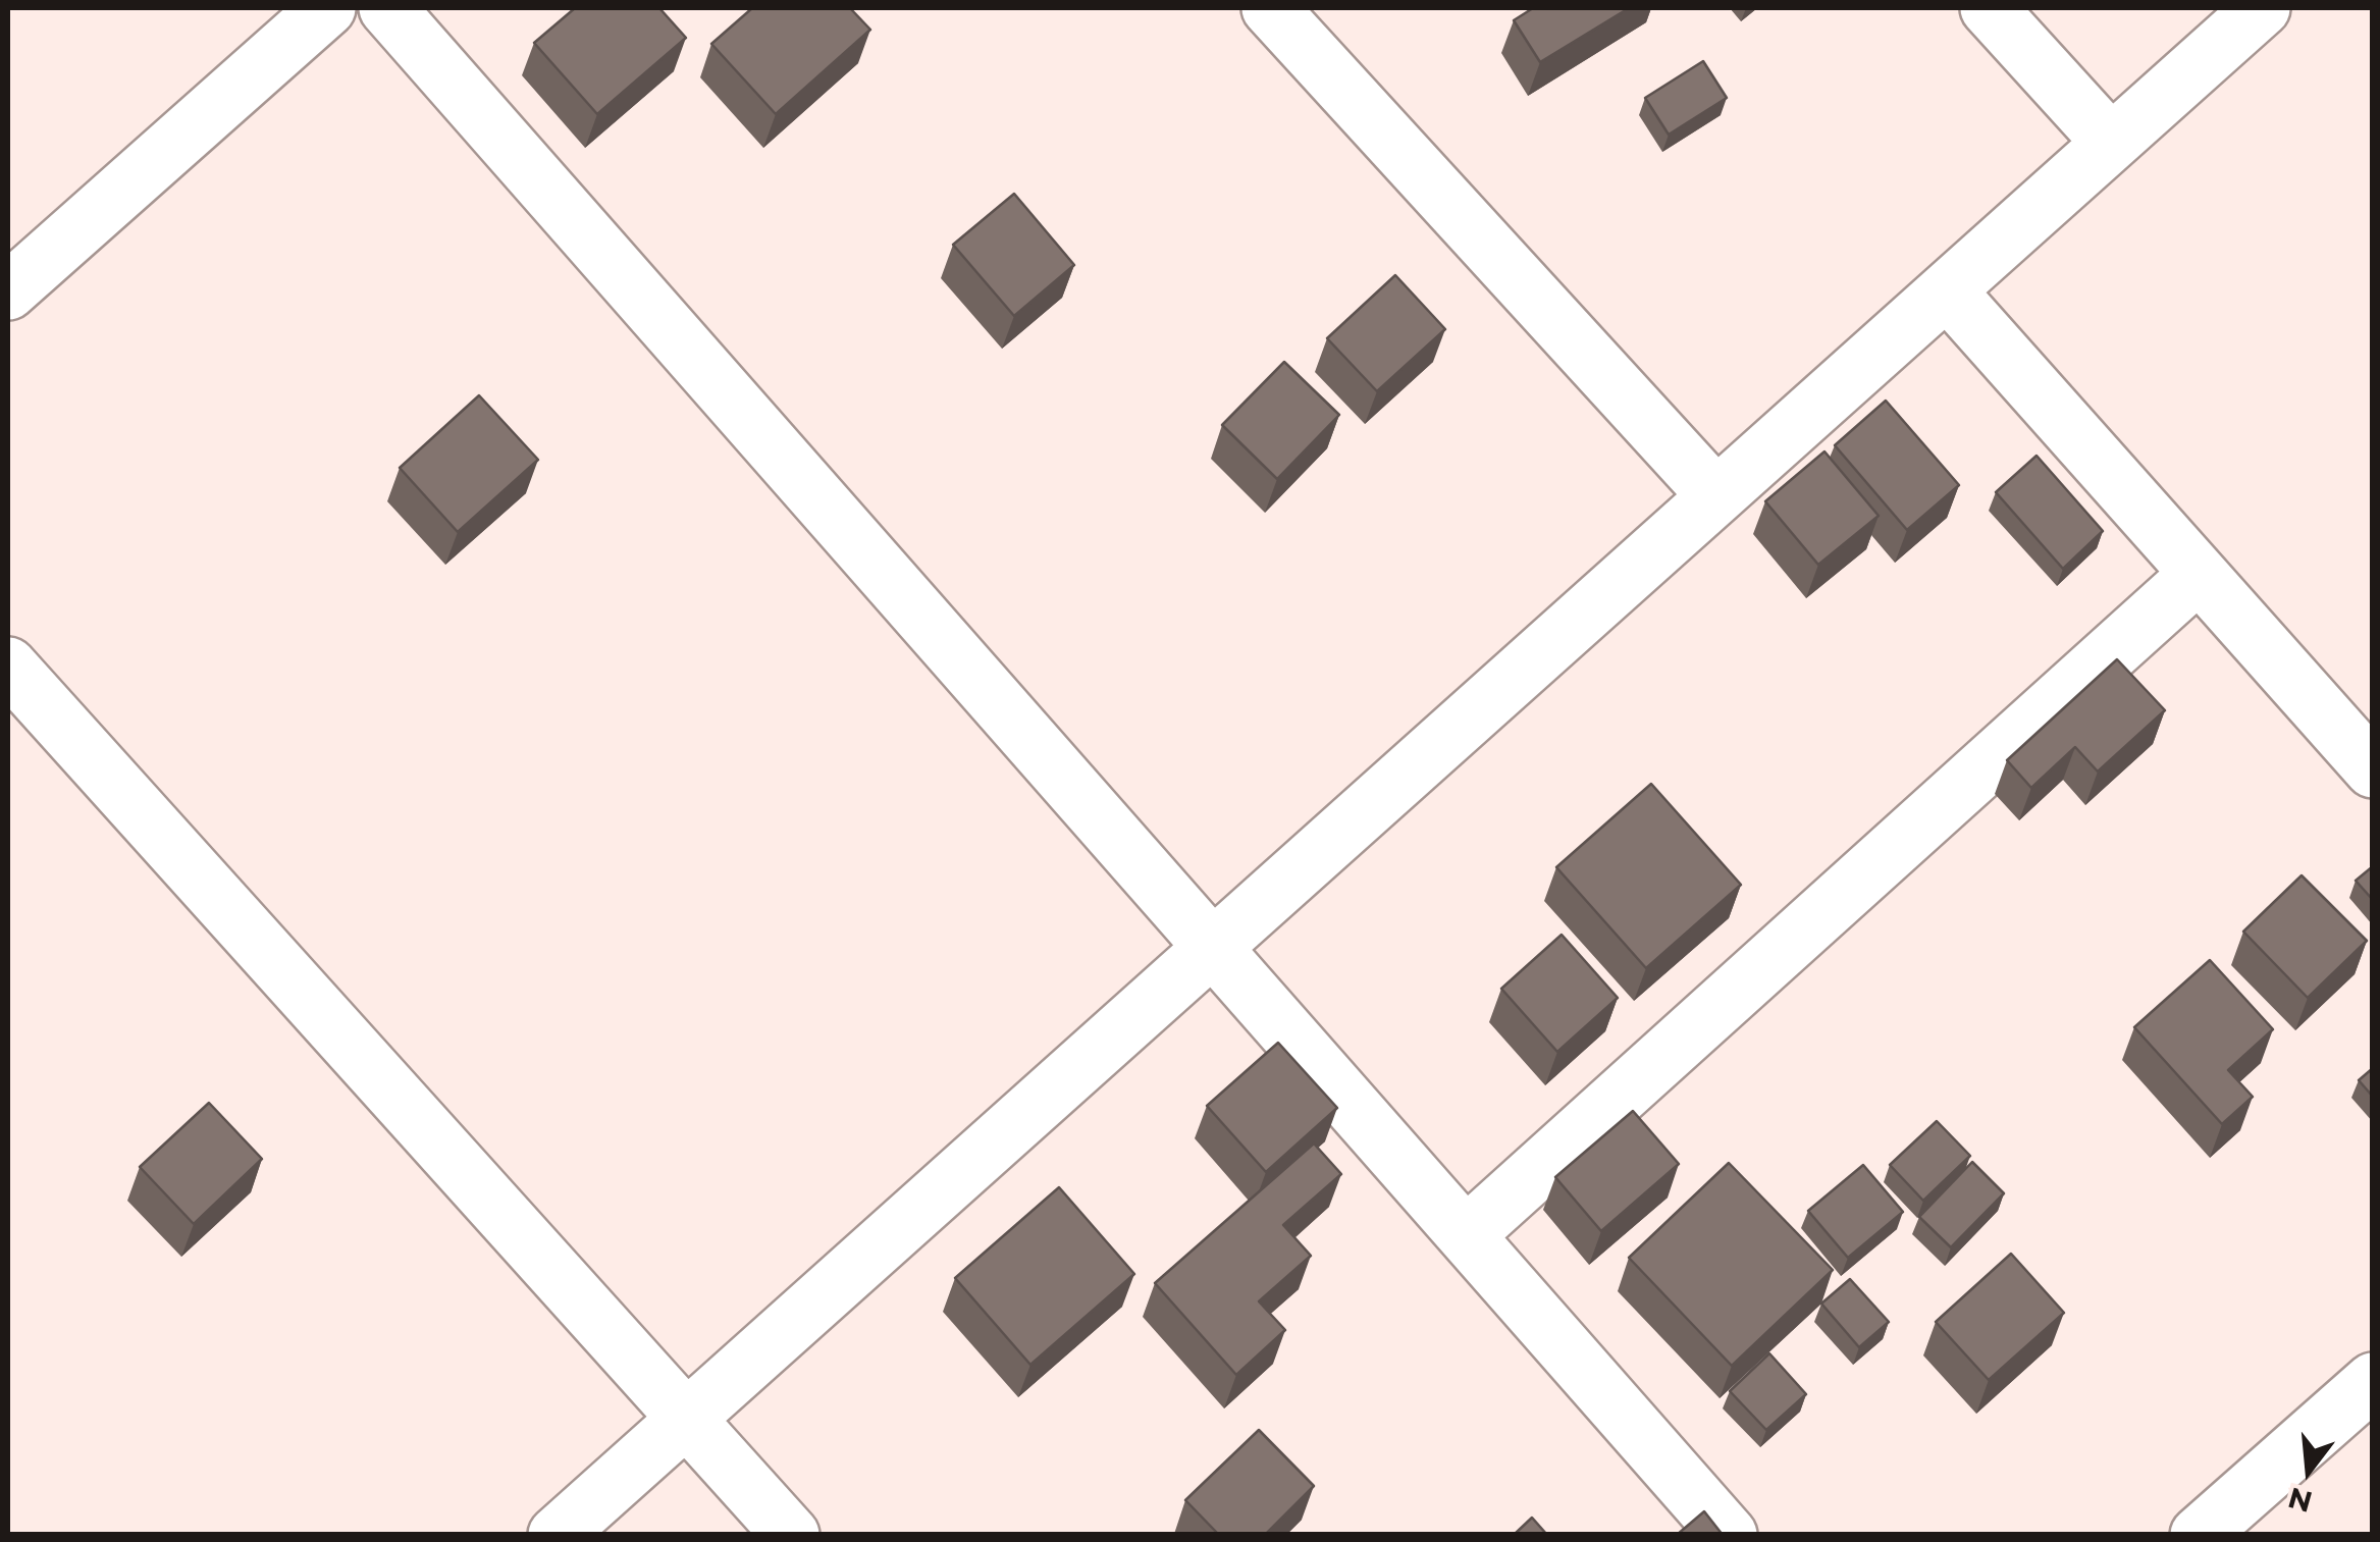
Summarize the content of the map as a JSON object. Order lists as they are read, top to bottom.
{
  "north": "bottom"
}
